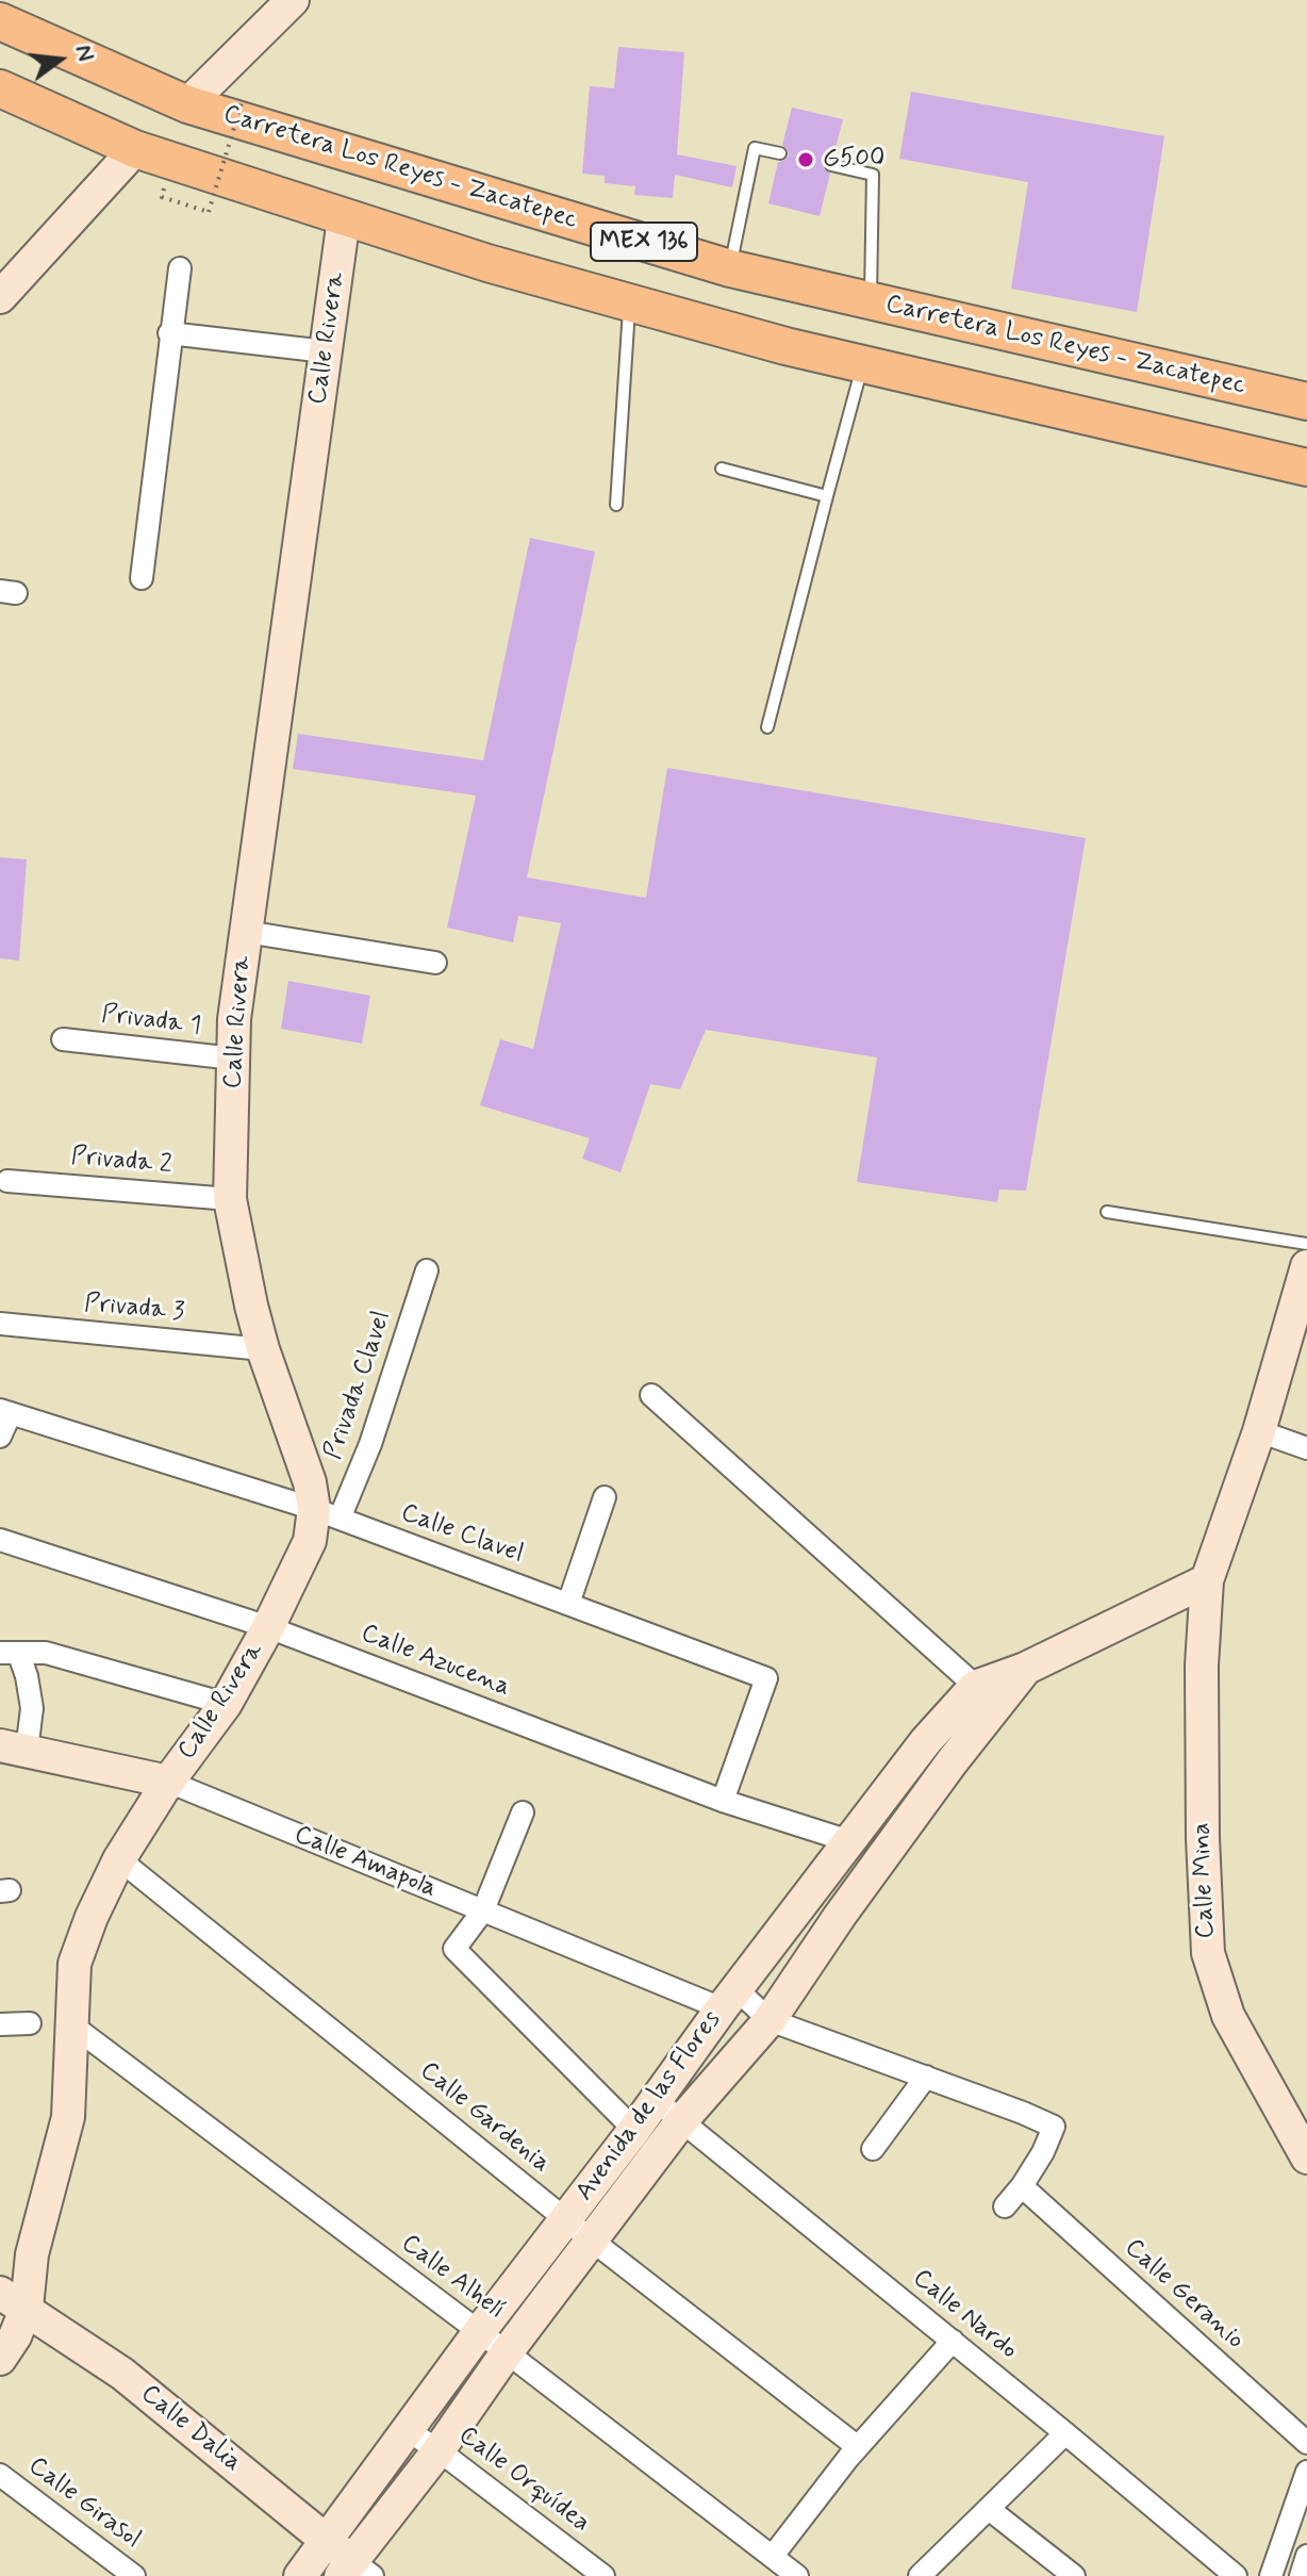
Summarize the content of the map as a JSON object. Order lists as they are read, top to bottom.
{
  "streets": {
    "main road": [
      "Carretera Los Reyes - Zacatepec",
      "MEX 136",
      "Calle Rivera",
      "Calle Amapola",
      "Calle Mina",
      "Avenida de las Flores",
      "Calle Dalia"
    ],
    "street": [
      "Privada 1",
      "Privada 2",
      "Privada 3",
      "Privada Clavel",
      "Calle Clavel",
      "Calle Azucena",
      "Calle Gardenia",
      "Calle Alhelí",
      "Calle Geranio",
      "Calle Nardo",
      "Calle Orquídea",
      "Calle Girasol"
    ]
  },
  "crossings": [
    ["MEX 136", "Calle Rivera"],
    ["Calle Rivera", "Privada 1"],
    ["Calle Rivera", "Privada 2"],
    ["Calle Rivera", "Privada 3"],
    ["Calle Rivera", "Privada Clavel"],
    ["Calle Rivera", "Calle Clavel"],
    ["Calle Rivera", "Calle Azucena"],
    ["Calle Rivera", "Calle Amapola"],
    ["Calle Rivera", "Calle Gardenia"],
    ["Calle Rivera", "Calle Alhelí"],
    ["Calle Rivera", "Calle Dalia"],
    ["Privada Clavel", "Calle Clavel"],
    ["Calle Clavel", "Calle Azucena"],
    ["Calle Azucena", "Avenida de las Flores"],
    ["Calle Amapola", "Avenida de las Flores"],
    ["Calle Mina", "Avenida de las Flores"],
    ["Avenida de las Flores", "Calle Gardenia"],
    ["Avenida de las Flores", "Calle Alhelí"],
    ["Avenida de las Flores", "Calle Nardo"],
    ["Avenida de las Flores", "Calle Dalia"],
    ["Avenida de las Flores", "Calle Orquídea"]
  ],
  "places": ["G500"],
  "north": "right"
}
